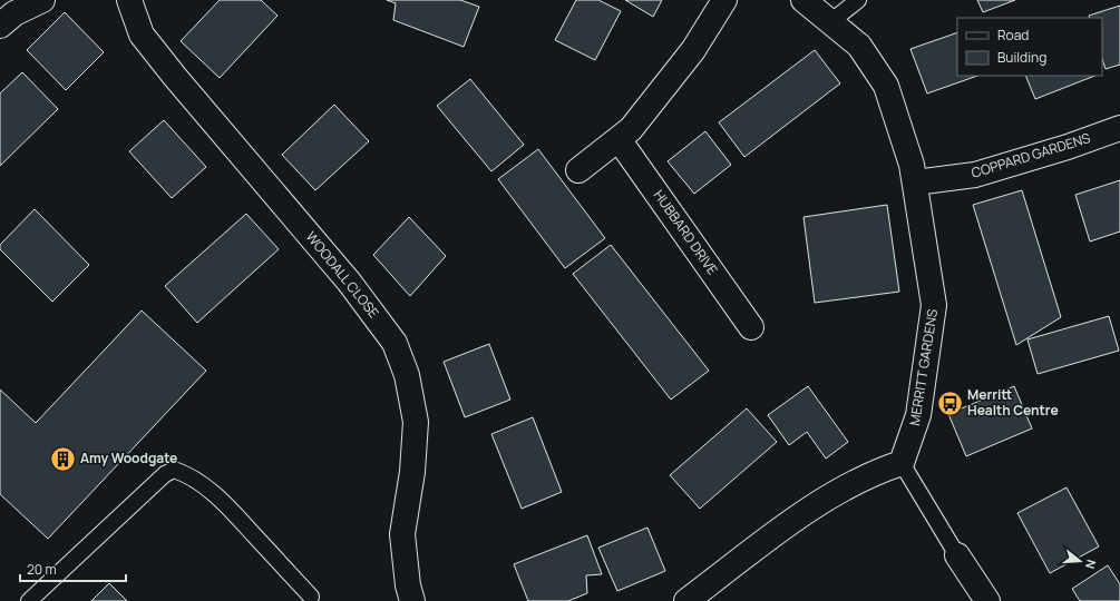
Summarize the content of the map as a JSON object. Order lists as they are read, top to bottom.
{
  "streets": {
    "street": [
      "COPPARD GARDENS",
      "HUBBARD DRIVE",
      "WOODALL CLOSE",
      "MERRITT GARDENS"
    ]
  },
  "crossings": [
    ["COPPARD GARDENS", "MERRITT GARDENS"]
  ],
  "places": {
    "bus stop": ["Merritt Health Centre"],
    "building": ["Amy Woodgate"]
  },
  "legend": ["Road", "Building"],
  "scale_bar": "20 m",
  "north": "right"
}
